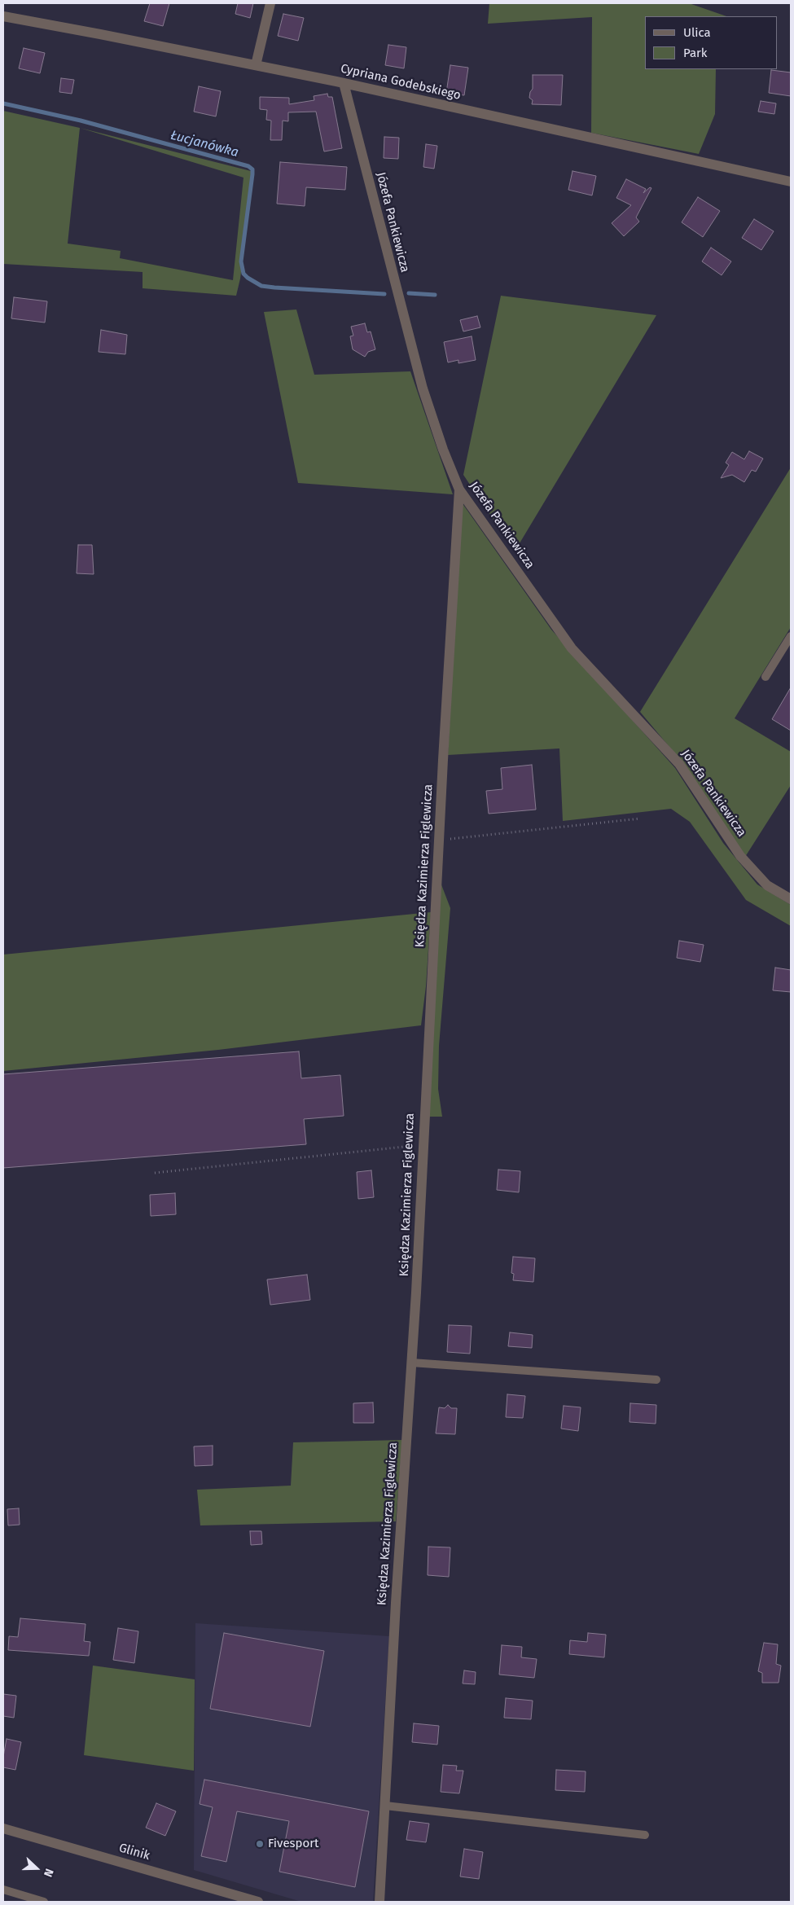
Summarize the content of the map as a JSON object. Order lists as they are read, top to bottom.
{
  "streets": {
    "street": [
      "Cypriana Godebskiego",
      "Józefa Pankiewicza",
      "Księdza Kazimierza Figlewicza",
      "Glinik"
    ]
  },
  "crossings": [
    ["Cypriana Godebskiego", "Józefa Pankiewicza"],
    ["Józefa Pankiewicza", "Księdza Kazimierza Figlewicza"]
  ],
  "water": ["Łucjanówka"],
  "places": ["Fivesport"],
  "legend": ["Ulica", "Park"],
  "north": "right"
}
